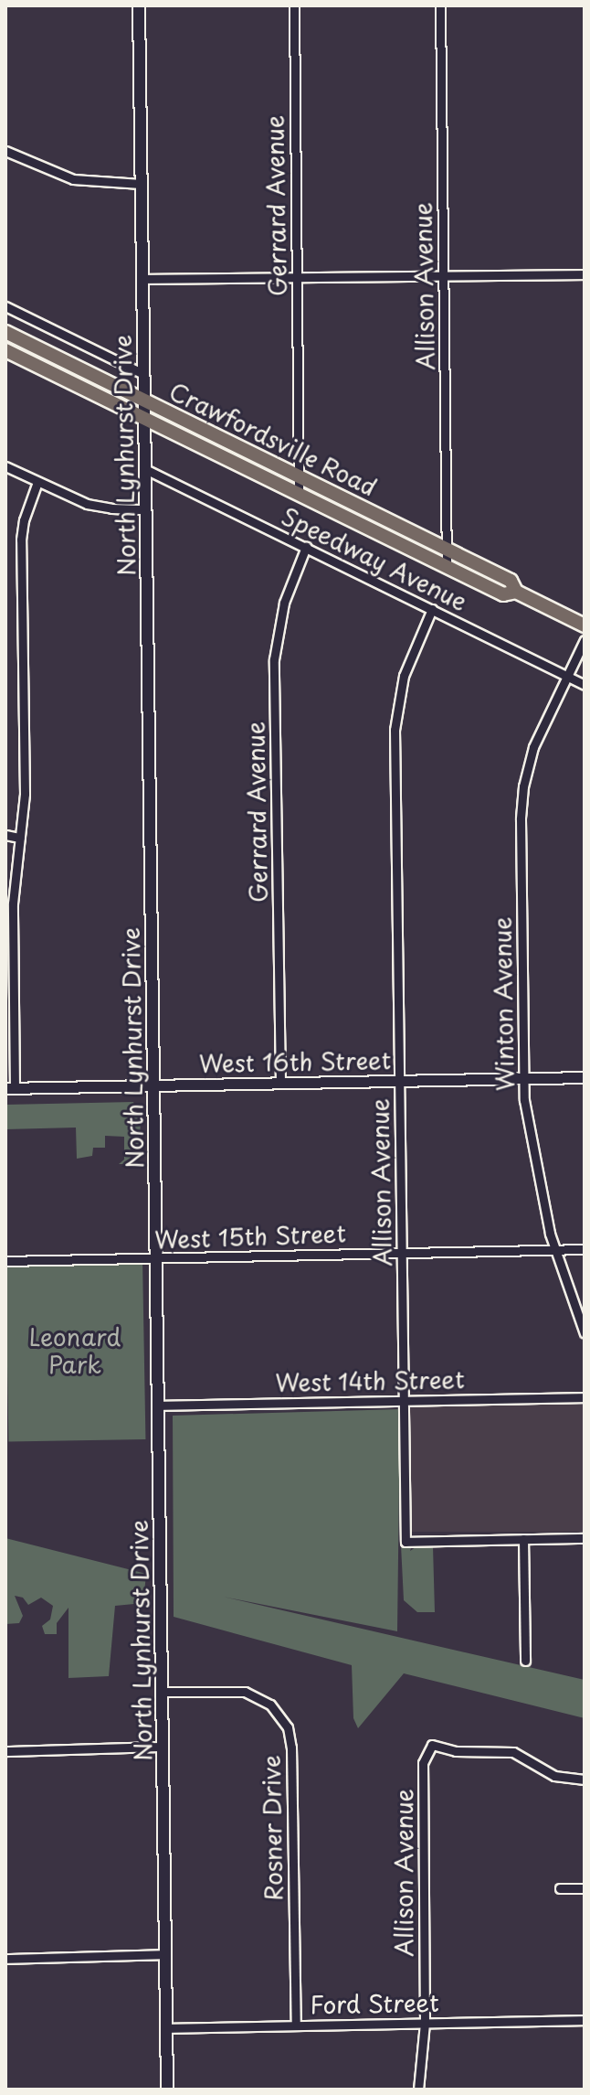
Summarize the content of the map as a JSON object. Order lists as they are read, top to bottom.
{
  "streets": {
    "main road": ["Crawfordsville Road", "North Lynhurst Drive"],
    "street": [
      "Gerrard Avenue",
      "Allison Avenue",
      "Speedway Avenue",
      "Winton Avenue",
      "West 16th Street",
      "West 15th Street",
      "West 14th Street",
      "Rosner Drive",
      "Ford Street"
    ]
  },
  "crossings": [
    ["Gerrard Avenue", "Crawfordsville Road"],
    ["Gerrard Avenue", "Speedway Avenue"],
    ["Gerrard Avenue", "West 16th Street"],
    ["Allison Avenue", "Crawfordsville Road"],
    ["Allison Avenue", "Speedway Avenue"],
    ["Allison Avenue", "West 16th Street"],
    ["Allison Avenue", "West 15th Street"],
    ["Allison Avenue", "West 14th Street"],
    ["Allison Avenue", "Ford Street"],
    ["Crawfordsville Road", "North Lynhurst Drive"],
    ["North Lynhurst Drive", "Speedway Avenue"],
    ["North Lynhurst Drive", "West 16th Street"],
    ["North Lynhurst Drive", "West 15th Street"],
    ["North Lynhurst Drive", "West 14th Street"],
    ["North Lynhurst Drive", "Rosner Drive"],
    ["North Lynhurst Drive", "Ford Street"],
    ["Speedway Avenue", "Winton Avenue"],
    ["Winton Avenue", "West 16th Street"],
    ["Winton Avenue", "West 15th Street"],
    ["Rosner Drive", "Ford Street"]
  ],
  "parks": ["Leonard Park"]
}
